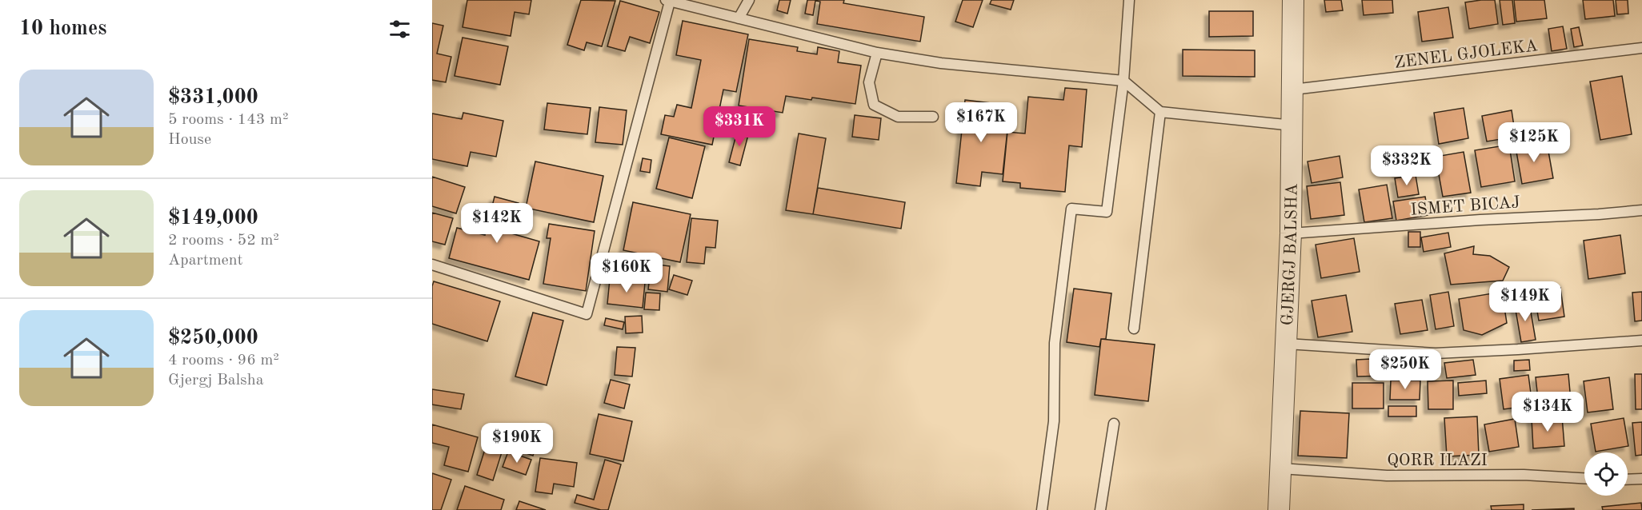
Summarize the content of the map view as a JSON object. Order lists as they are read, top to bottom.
{
  "streets": {
    "street": ["GJERGJ BALSHA"],
    "lane": ["ZENEL GJOLEKA", "ISMET BICAJ", "QORR ILAZI"]
  },
  "crossings": [
    ["ZENEL GJOLEKA", "GJERGJ BALSHA"],
    ["ISMET BICAJ", "GJERGJ BALSHA"],
    ["GJERGJ BALSHA", "QORR ILAZI"]
  ],
  "page": {
    "heading": "10 homes",
    "list": [
      {
        "name": "$331,000",
        "note": "5 rooms · 143 m² · House"
      },
      {
        "name": "$149,000",
        "note": "2 rooms · 52 m² · Apartment"
      },
      {
        "name": "$250,000",
        "note": "4 rooms · 96 m² · Gjergj Balsha"
      }
    ],
    "price": [
      "$167K",
      "$331K",
      "$125K",
      "$332K",
      "$142K",
      "$160K",
      "$149K",
      "$250K",
      "$134K",
      "$190K"
    ]
  }
}
